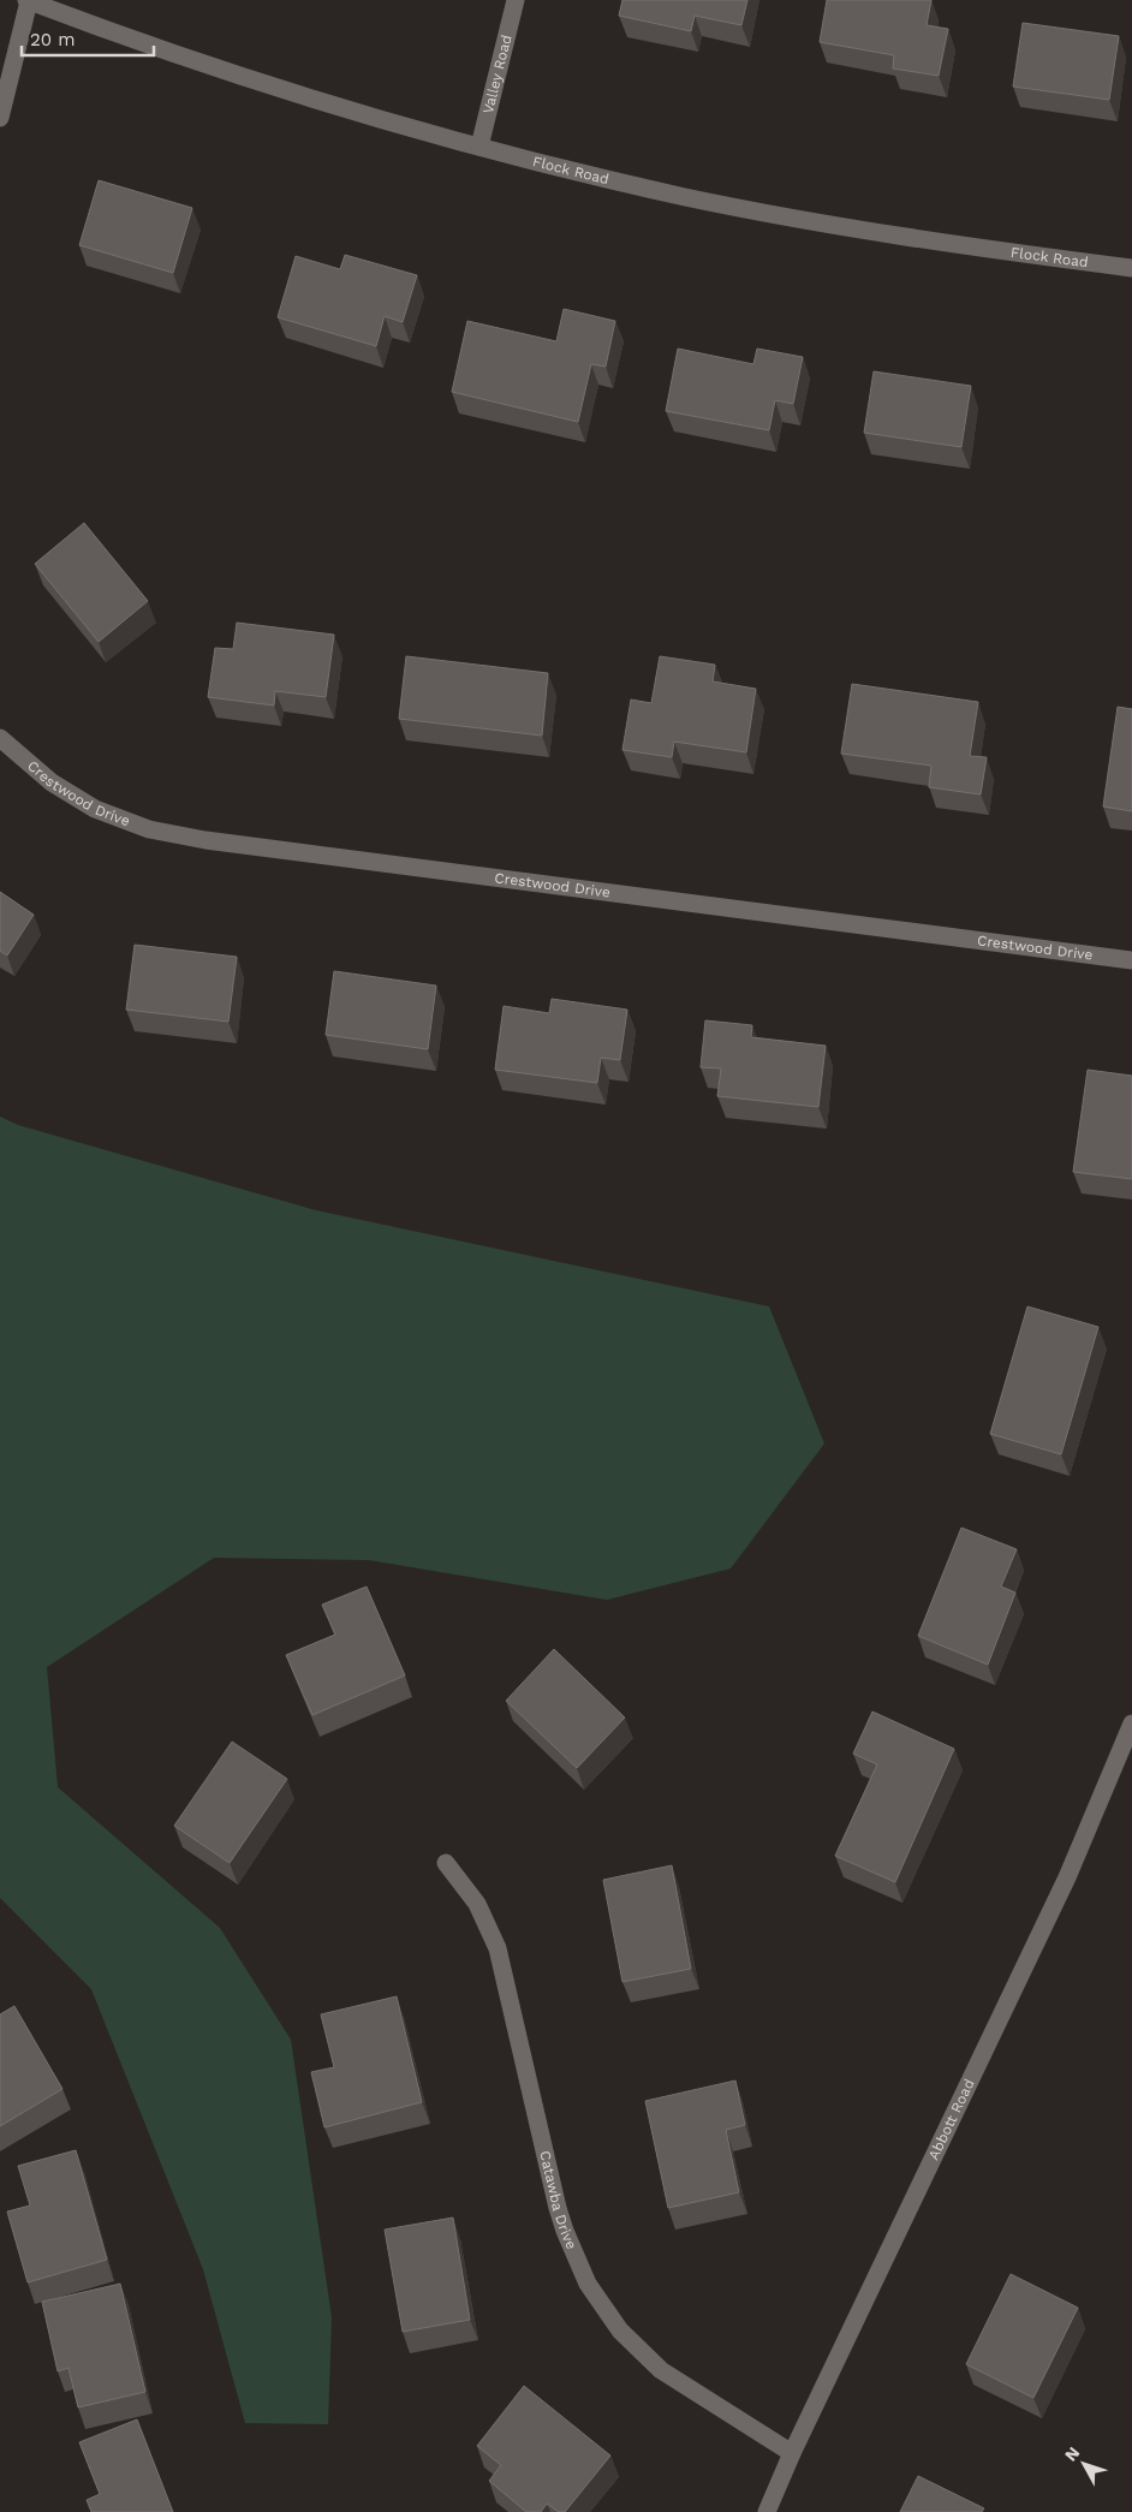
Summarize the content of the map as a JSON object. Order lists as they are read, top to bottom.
{
  "streets": {
    "street": [
      "Valley Road",
      "Flock Road",
      "Crestwood Drive",
      "Abbott Road",
      "Catawba Drive"
    ]
  },
  "crossings": [
    ["Valley Road", "Flock Road"],
    ["Abbott Road", "Catawba Drive"]
  ],
  "scale_bar": "20 m",
  "north": "top left"
}
